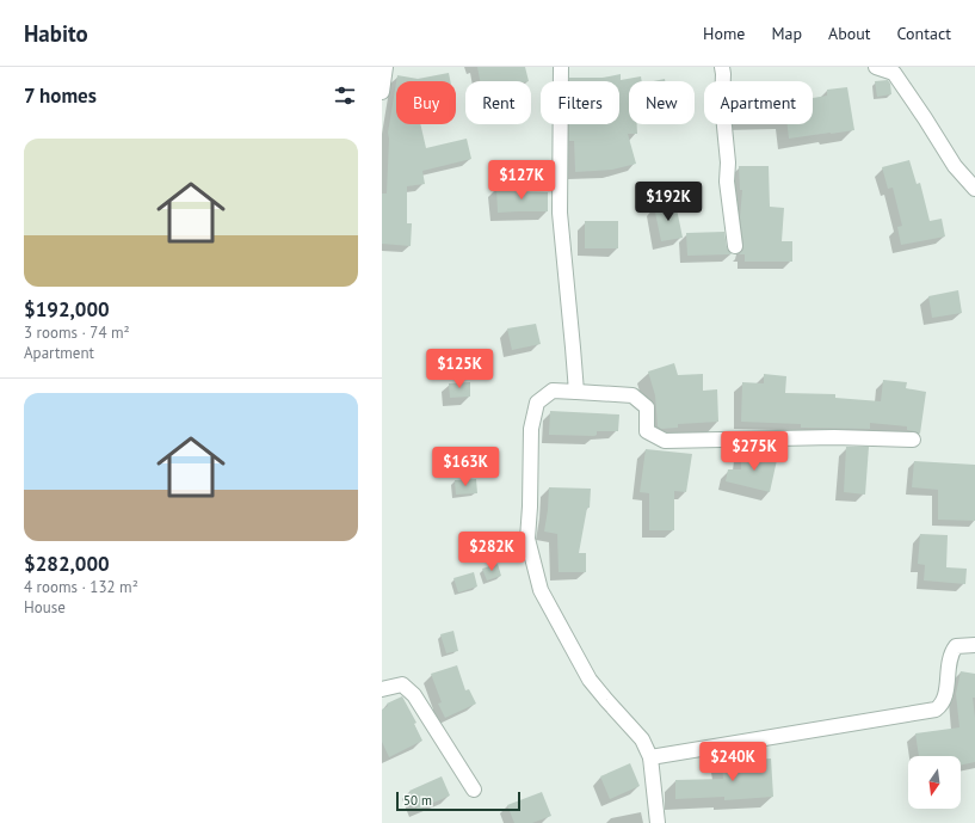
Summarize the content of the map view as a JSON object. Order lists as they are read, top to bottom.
{
  "scale_bar": "50 m",
  "north": "bottom",
  "page": {
    "header": "Habito",
    "nav": [
      "Home",
      "Map",
      "About",
      "Contact"
    ],
    "heading": "7 homes",
    "chip": [
      "Buy",
      "Rent",
      "Filters",
      "New",
      "Apartment"
    ],
    "list": [
      {
        "name": "$192,000",
        "note": "3 rooms · 74 m² · Apartment"
      },
      {
        "name": "$282,000",
        "note": "4 rooms · 132 m² · House"
      }
    ],
    "price": [
      "$127K",
      "$192K",
      "$125K",
      "$275K",
      "$163K",
      "$282K",
      "$240K"
    ],
    "scale": "50 m"
  }
}
